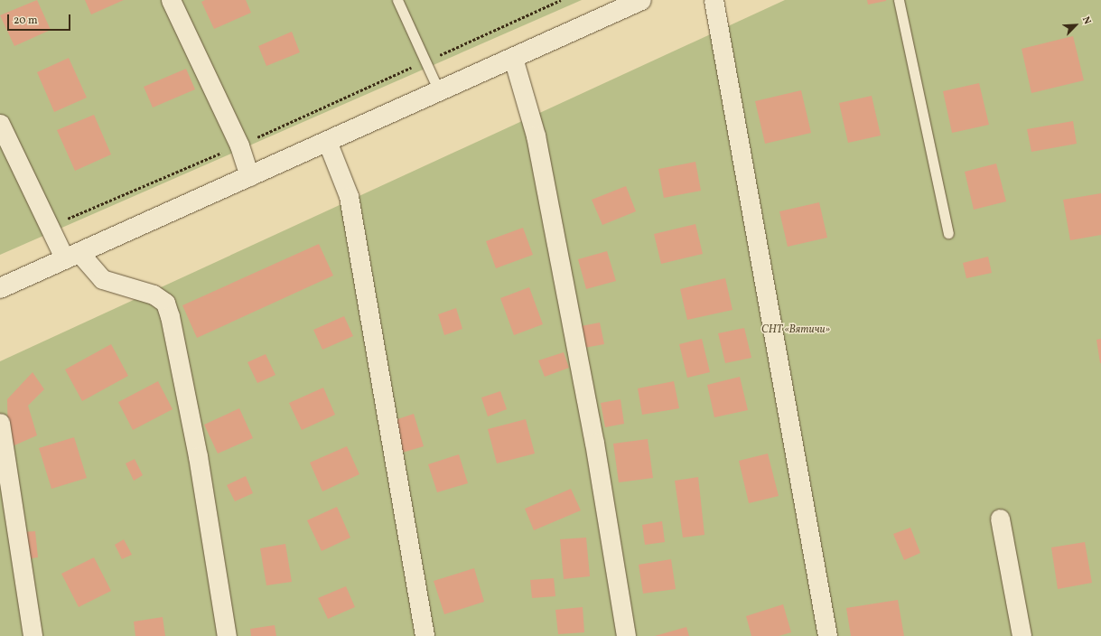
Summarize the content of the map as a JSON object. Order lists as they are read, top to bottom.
{
  "parks": ["СНТ «Вятичи»"],
  "scale_bar": "20 m",
  "north": "top right"
}
